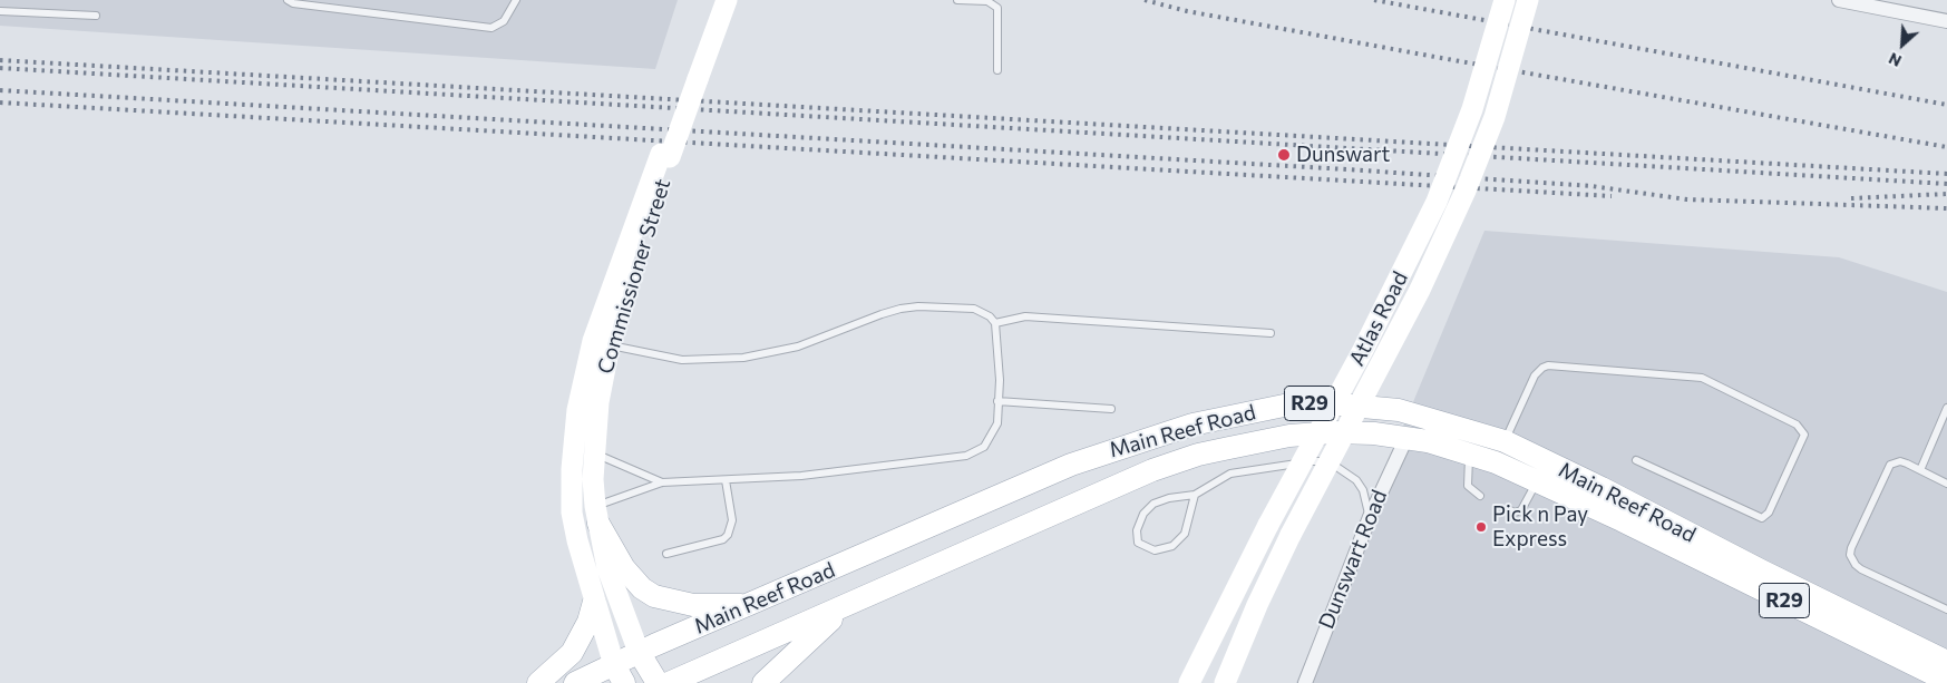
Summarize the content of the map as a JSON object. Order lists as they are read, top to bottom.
{
  "streets": {
    "main road": [
      "Commissioner Street",
      "Atlas Road",
      "R29",
      "Main Reef Road"
    ],
    "street": ["Dunswart Road"]
  },
  "crossings": [
    ["Commissioner Street", "Main Reef Road"],
    ["Main Reef Road", "Dunswart Road"]
  ],
  "places": ["Dunswart", "Pick n Pay Express"],
  "north": "bottom left"
}
